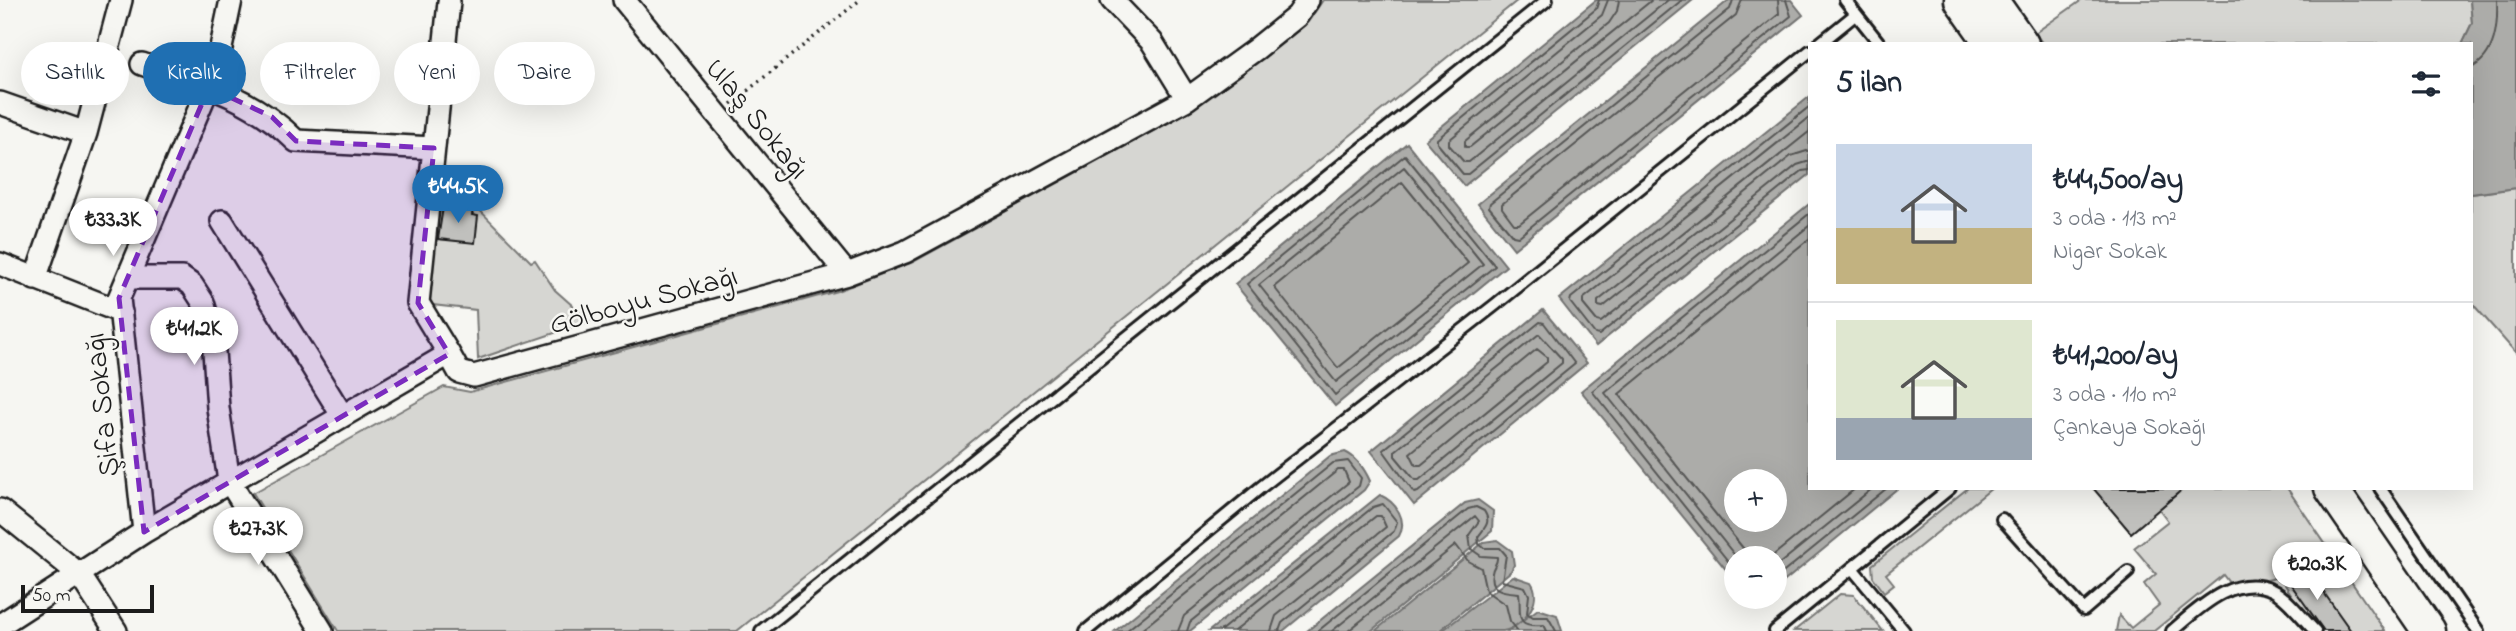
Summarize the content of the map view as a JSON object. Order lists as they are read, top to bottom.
{
  "streets": {
    "street": ["Ulaş Sokağı", "Gölboyu Sokağı", "Şifa Sokağı"]
  },
  "crossings": [
    ["Ulaş Sokağı", "Gölboyu Sokağı"]
  ],
  "scale_bar": "50 m",
  "page": {
    "chip": [
      "Satılık",
      "Kiralık",
      "Filtreler",
      "Yeni",
      "Daire"
    ],
    "heading": "5 ilan",
    "list": [
      {
        "name": "₺44,500/ay",
        "note": "3 oda · 113 m² · Nigar Sokak"
      },
      {
        "name": "₺41,200/ay",
        "note": "3 oda · 110 m² · Çankaya Sokağı"
      }
    ],
    "price": [
      "₺44.5K",
      "₺33.3K",
      "₺41.2K",
      "₺27.3K",
      "₺20.3K"
    ],
    "map_buttons": ["+", "−"],
    "scale": "50 m"
  }
}
